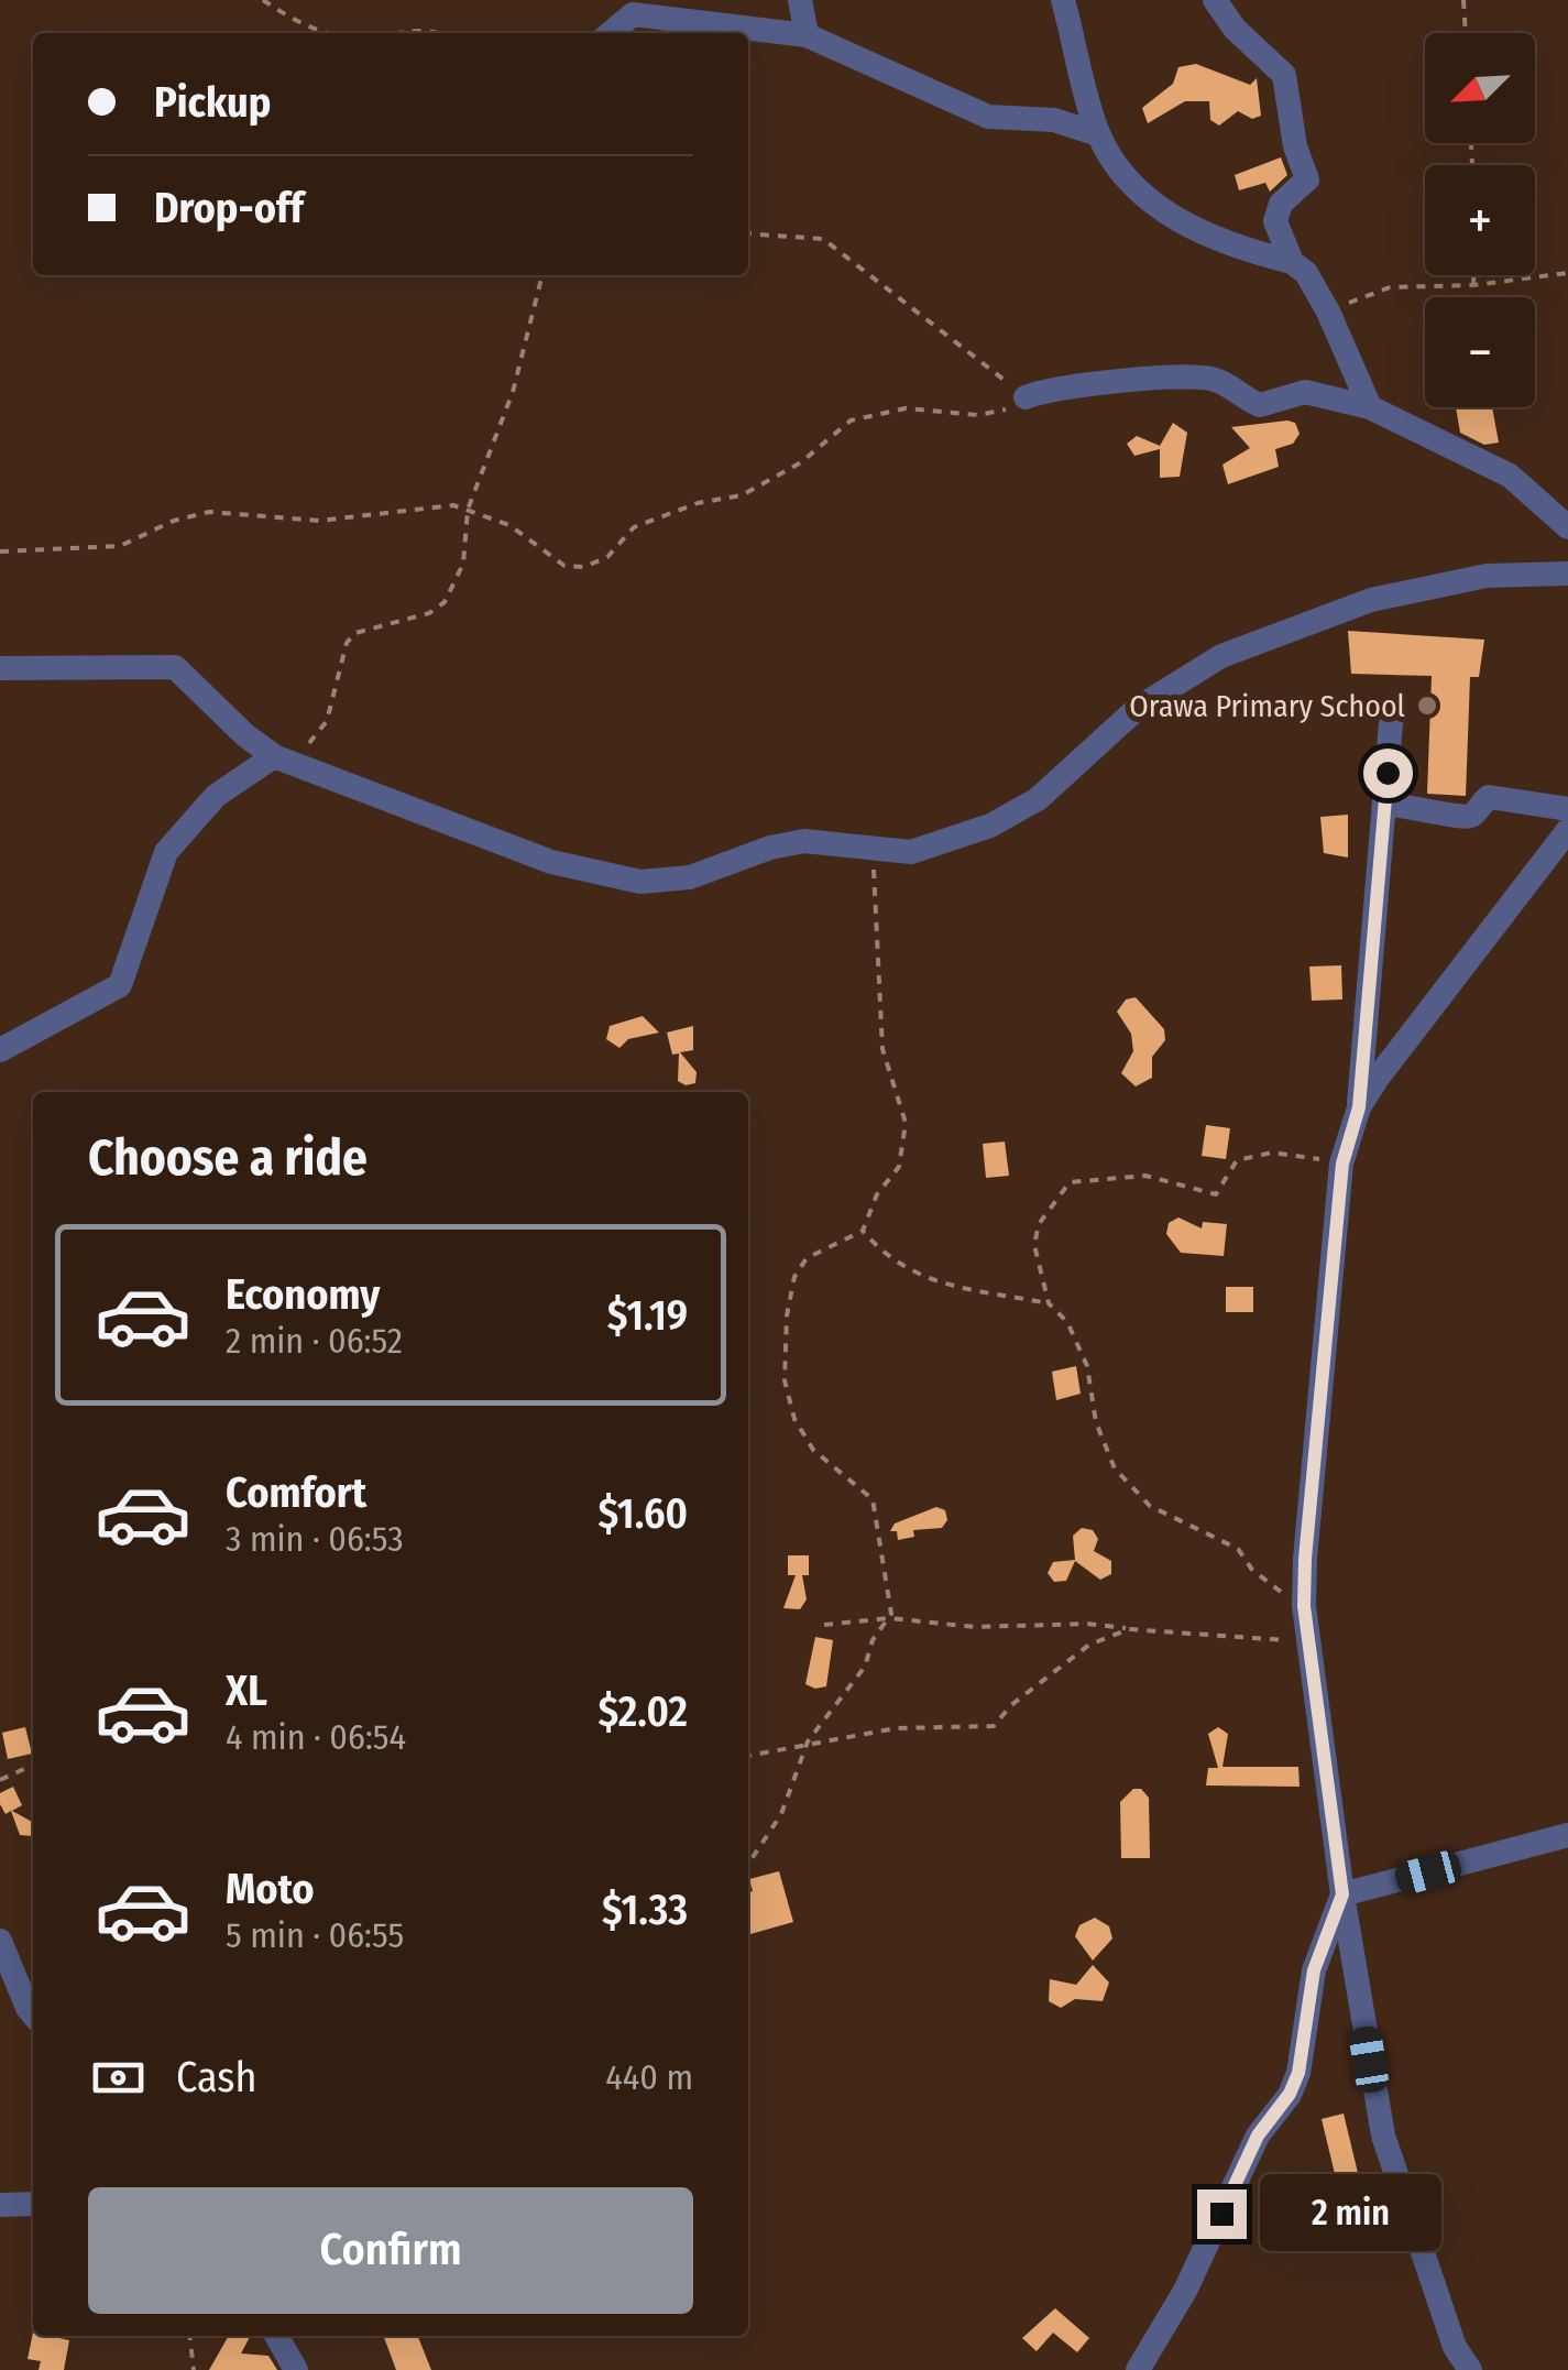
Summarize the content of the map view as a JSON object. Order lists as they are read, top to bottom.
{
  "places": ["Orawa Primary School"],
  "north": "bottom left",
  "page": {
    "map_buttons": ["+", "−"],
    "banner": ["Pickup", "Drop-off"],
    "heading": "Choose a ride",
    "list": [
      {
        "name": "Economy",
        "note": "2 min · 06:52",
        "value": "$1.19"
      },
      {
        "name": "Comfort",
        "note": "3 min · 06:53",
        "value": "$1.60"
      },
      {
        "name": "XL",
        "note": "4 min · 06:54",
        "value": "$2.02"
      },
      {
        "name": "Moto",
        "note": "5 min · 06:55",
        "value": "$1.33"
      }
    ],
    "pay": ["Cash", "440 m"],
    "buttons": "Confirm",
    "bubble": "2 min"
  }
}
